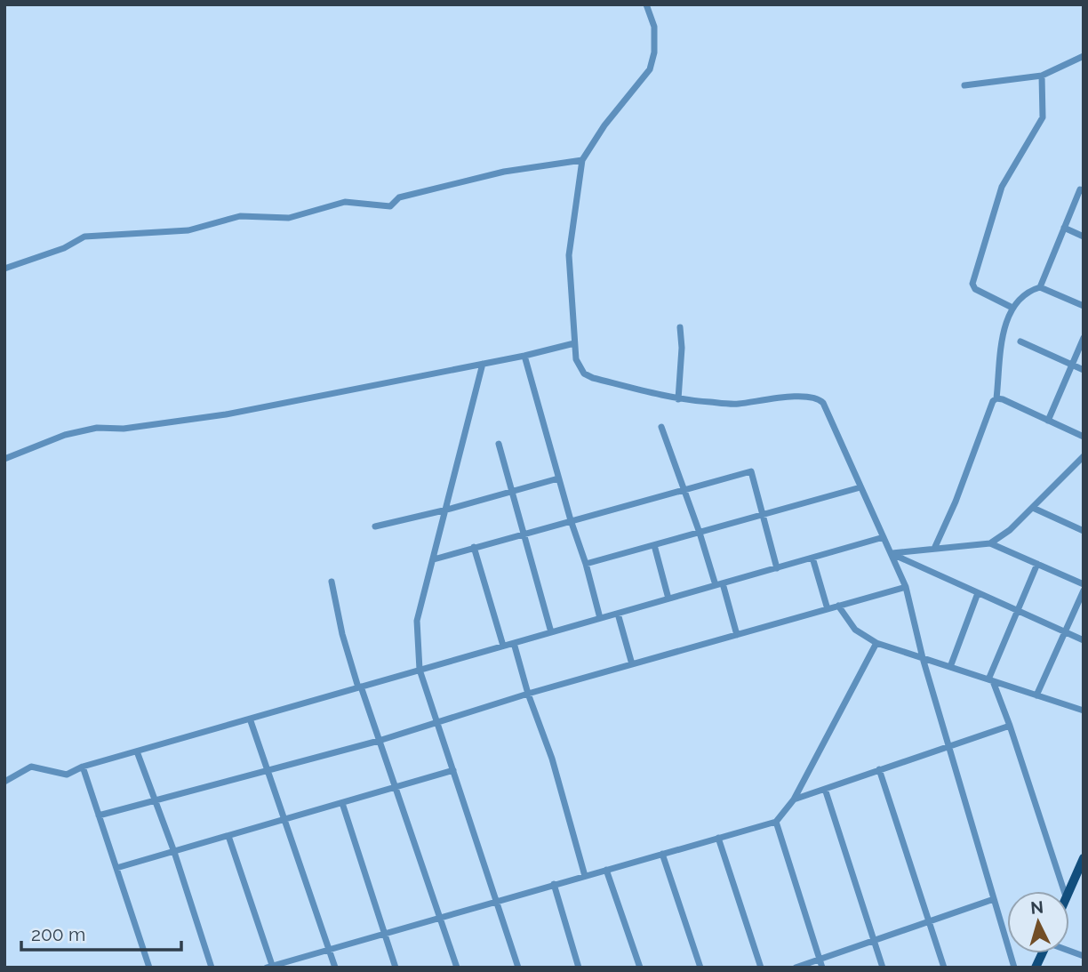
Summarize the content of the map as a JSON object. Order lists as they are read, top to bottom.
{
  "scale_bar": "200 m",
  "north": "top"
}
